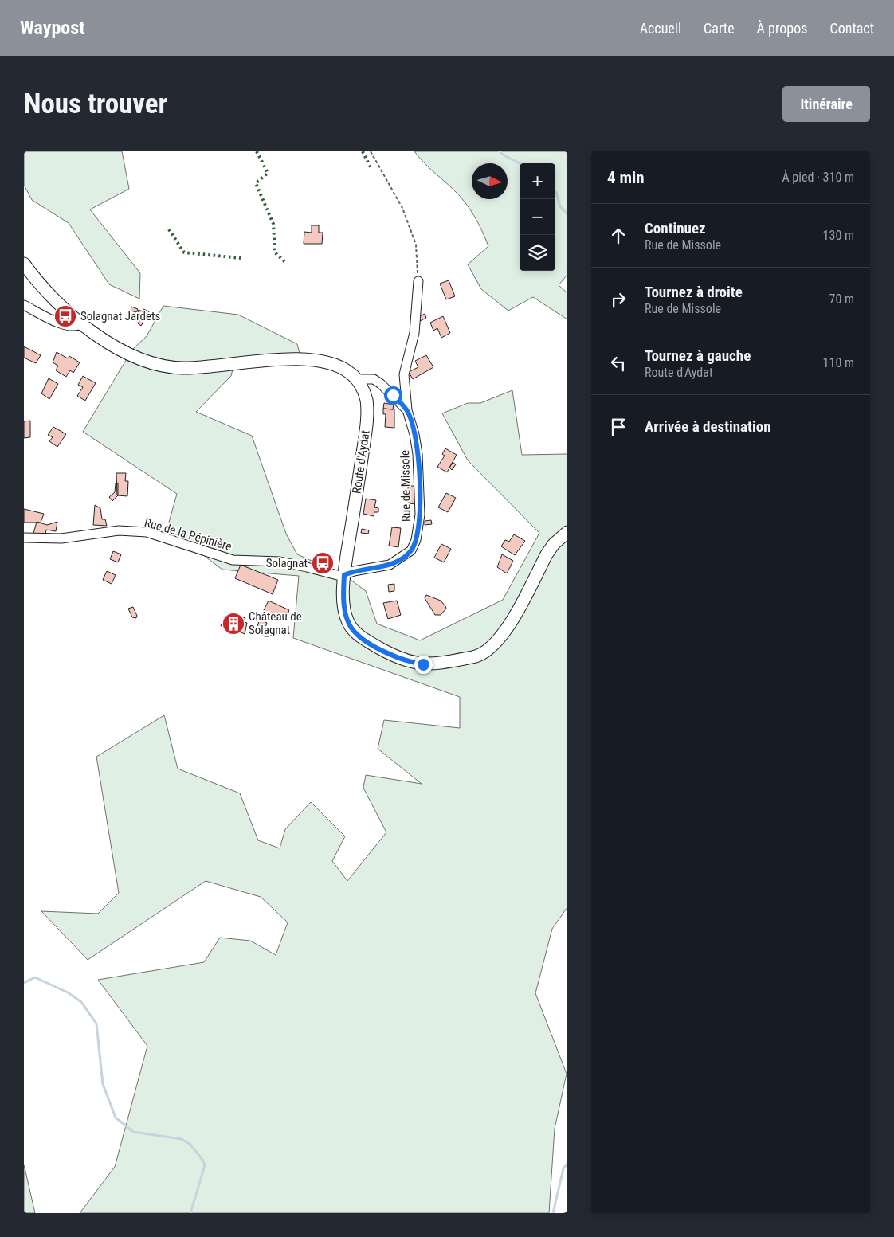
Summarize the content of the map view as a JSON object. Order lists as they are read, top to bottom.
{
  "streets": {
    "main road": ["Route d'Aydat"],
    "street": ["Rue de Missole", "Rue de la Pépinière"]
  },
  "crossings": [
    ["Route d'Aydat", "Rue de Missole"],
    ["Route d'Aydat", "Rue de la Pépinière"],
    ["Rue de Missole", "Rue de la Pépinière"]
  ],
  "places": {
    "bus stop": ["Solagnat Jardets", "Solagnat"],
    "building": ["Château de Solagnat"]
  },
  "north": "right",
  "page": {
    "header": "Waypost",
    "nav": [
      "Accueil",
      "Carte",
      "À propos",
      "Contact"
    ],
    "buttons": "Itinéraire",
    "title": "Nous trouver",
    "heading": ["4 min", "À pied · 310 m"],
    "map_buttons": ["+", "−"],
    "list": [
      ["Continuez", "Rue de Missole", "130 m"],
      ["Tournez à droite", "Rue de Missole", "70 m"],
      ["Tournez à gauche", "Route d'Aydat", "110 m"],
      "Arrivée à destination"
    ]
  }
}
